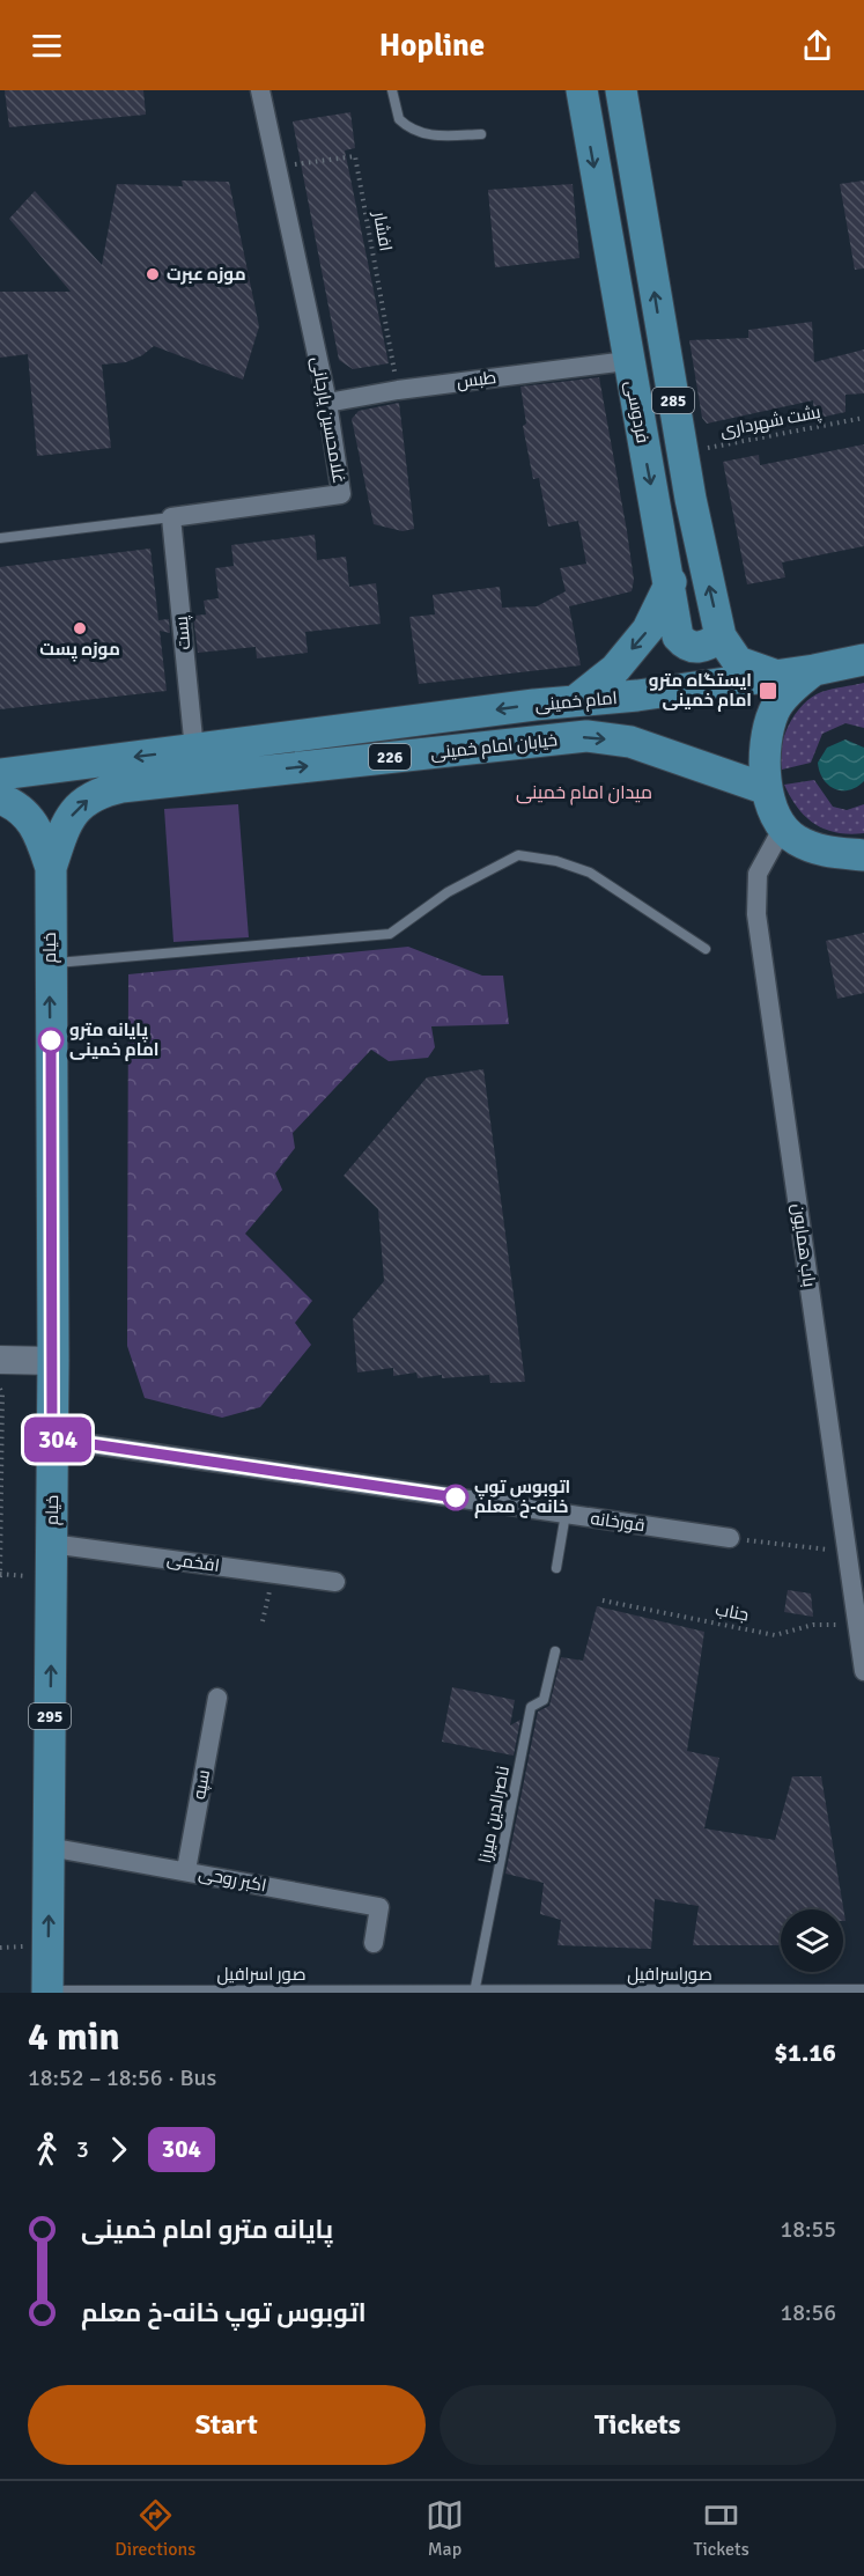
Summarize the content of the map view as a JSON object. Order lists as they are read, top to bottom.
{
  "streets": {
    "main road": [
      "285",
      "فردوسی",
      "امام خمینی",
      "خیابان امام خمینی",
      "226",
      "خیام",
      "295"
    ],
    "street": [
      "طبس",
      "غلامحسین یارجانی",
      "پست",
      "باب همایون",
      "قورخانه",
      "افخمی",
      "سپه",
      "اکبر روحی"
    ],
    "lane": ["ناصرالدین میرزا", "صور اسرافیل", "صوراسرافیل"],
    "path": ["افشار", "پشت شهرداری", "جناب"]
  },
  "crossings": [
    ["افشار", "طبس"],
    ["افشار", "غلامحسین یارجانی"],
    ["طبس", "فردوسی"],
    ["طبس", "غلامحسین یارجانی"],
    ["285", "فردوسی"],
    ["285", "پشت شهرداری"],
    ["285", "امام خمینی"],
    ["غلامحسین یارجانی", "پست"],
    ["پست", "امام خمینی"],
    ["پست", "226"],
    ["امام خمینی", "226"],
    ["خیابان امام خمینی", "خیام"],
    ["خیام", "قورخانه"],
    ["خیام", "افخمی"],
    ["خیام", "اکبر روحی"],
    ["خیام", "صور اسرافیل"],
    ["باب همایون", "جناب"],
    ["سپه", "اکبر روحی"],
    ["ناصرالدین میرزا", "صور اسرافیل"],
    ["ناصرالدین میرزا", "صوراسرافیل"],
    ["صور اسرافیل", "صوراسرافیل"]
  ],
  "one_way": ["امام خمینی", "خیابان امام خمینی", "خیام"],
  "districts": ["میدان امام خمینی"],
  "places": {
    "other": [
      "موزه عبرت",
      "موزه پست",
      "پایانه مترو امام خمینی",
      "اتوبوس توپ خانه-خ معلم"
    ],
    "transit": ["ایستگاه مترو امام خمینی"]
  },
  "lines": ["bus line 304"],
  "page": {
    "header": "Hopline",
    "on_map": "304",
    "heading": ["4 min", "18:52 – 18:56 · Bus", "$1.16"],
    "legs": ["3", "304"],
    "list": [
      {
        "name": "پایانه مترو امام خمینی",
        "value": "18:55"
      },
      {
        "name": "اتوبوس توپ خانه-خ معلم",
        "value": "18:56"
      }
    ],
    "buttons": ["Start", "Tickets"],
    "tabs": ["Directions", "Map", "Tickets"]
  }
}
